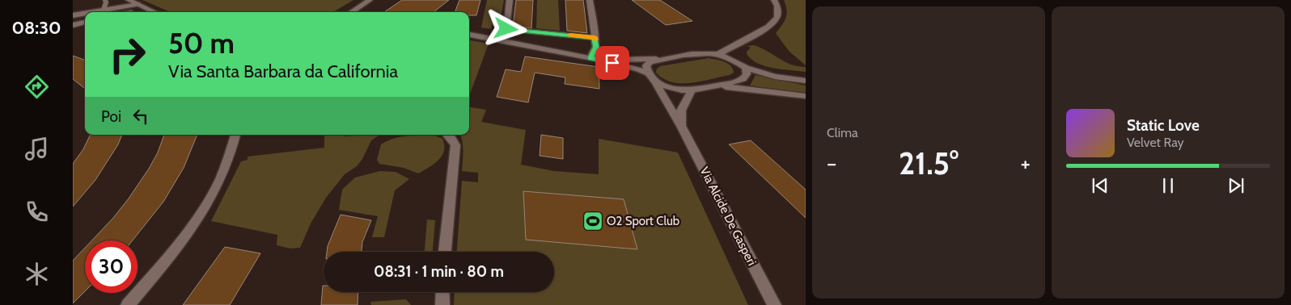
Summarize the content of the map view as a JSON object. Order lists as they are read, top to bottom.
{
  "streets": {
    "street": ["Via Alcide De Gasperi"]
  },
  "places": {
    "sports": ["O2 Sport Club"]
  },
  "page": {
    "tabs": "08:30",
    "tile": "Clima",
    "turn": ["50 m", "Via Santa Barbara da California"],
    "then": "Poi",
    "song": ["Static Love", "Velvet Ray"],
    "heat": ["−", "21.5°", "+"],
    "limit": "30",
    "trip": "08:31 · 1 min · 80 m"
  }
}
